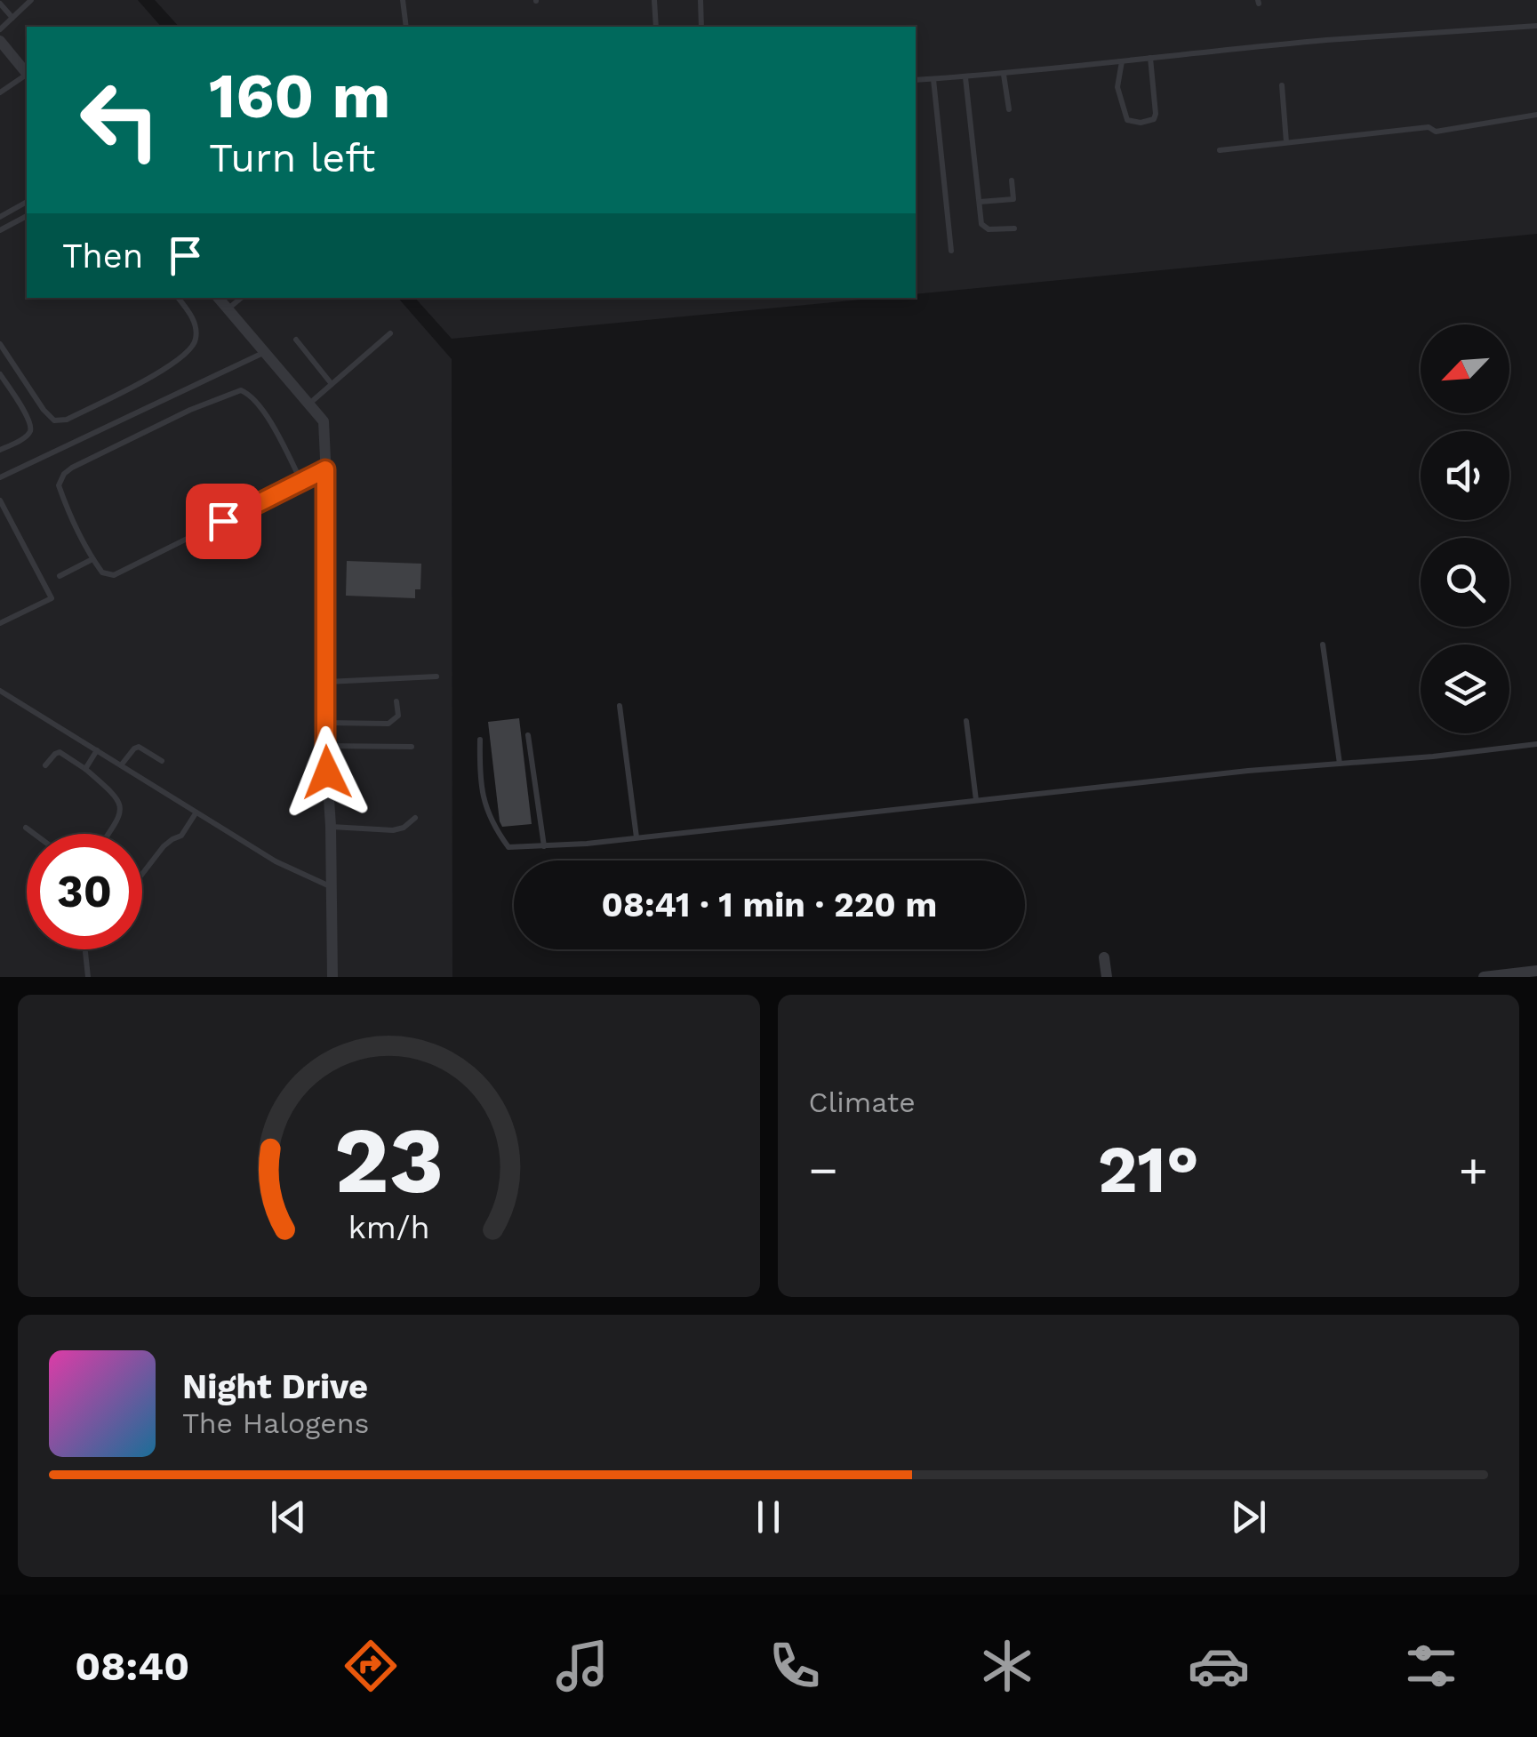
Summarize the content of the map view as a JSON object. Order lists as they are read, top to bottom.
{
  "north": "bottom left",
  "page": {
    "turn": ["160 m", "Turn left"],
    "then": "Then",
    "limit": "30",
    "trip": "08:41 · 1 min · 220 m",
    "tile": "Climate",
    "heat": ["−", "21°", "+"],
    "song": ["Night Drive", "The Halogens"],
    "tabs": "08:40",
    "gauge": ["23", "km/h"]
  }
}
